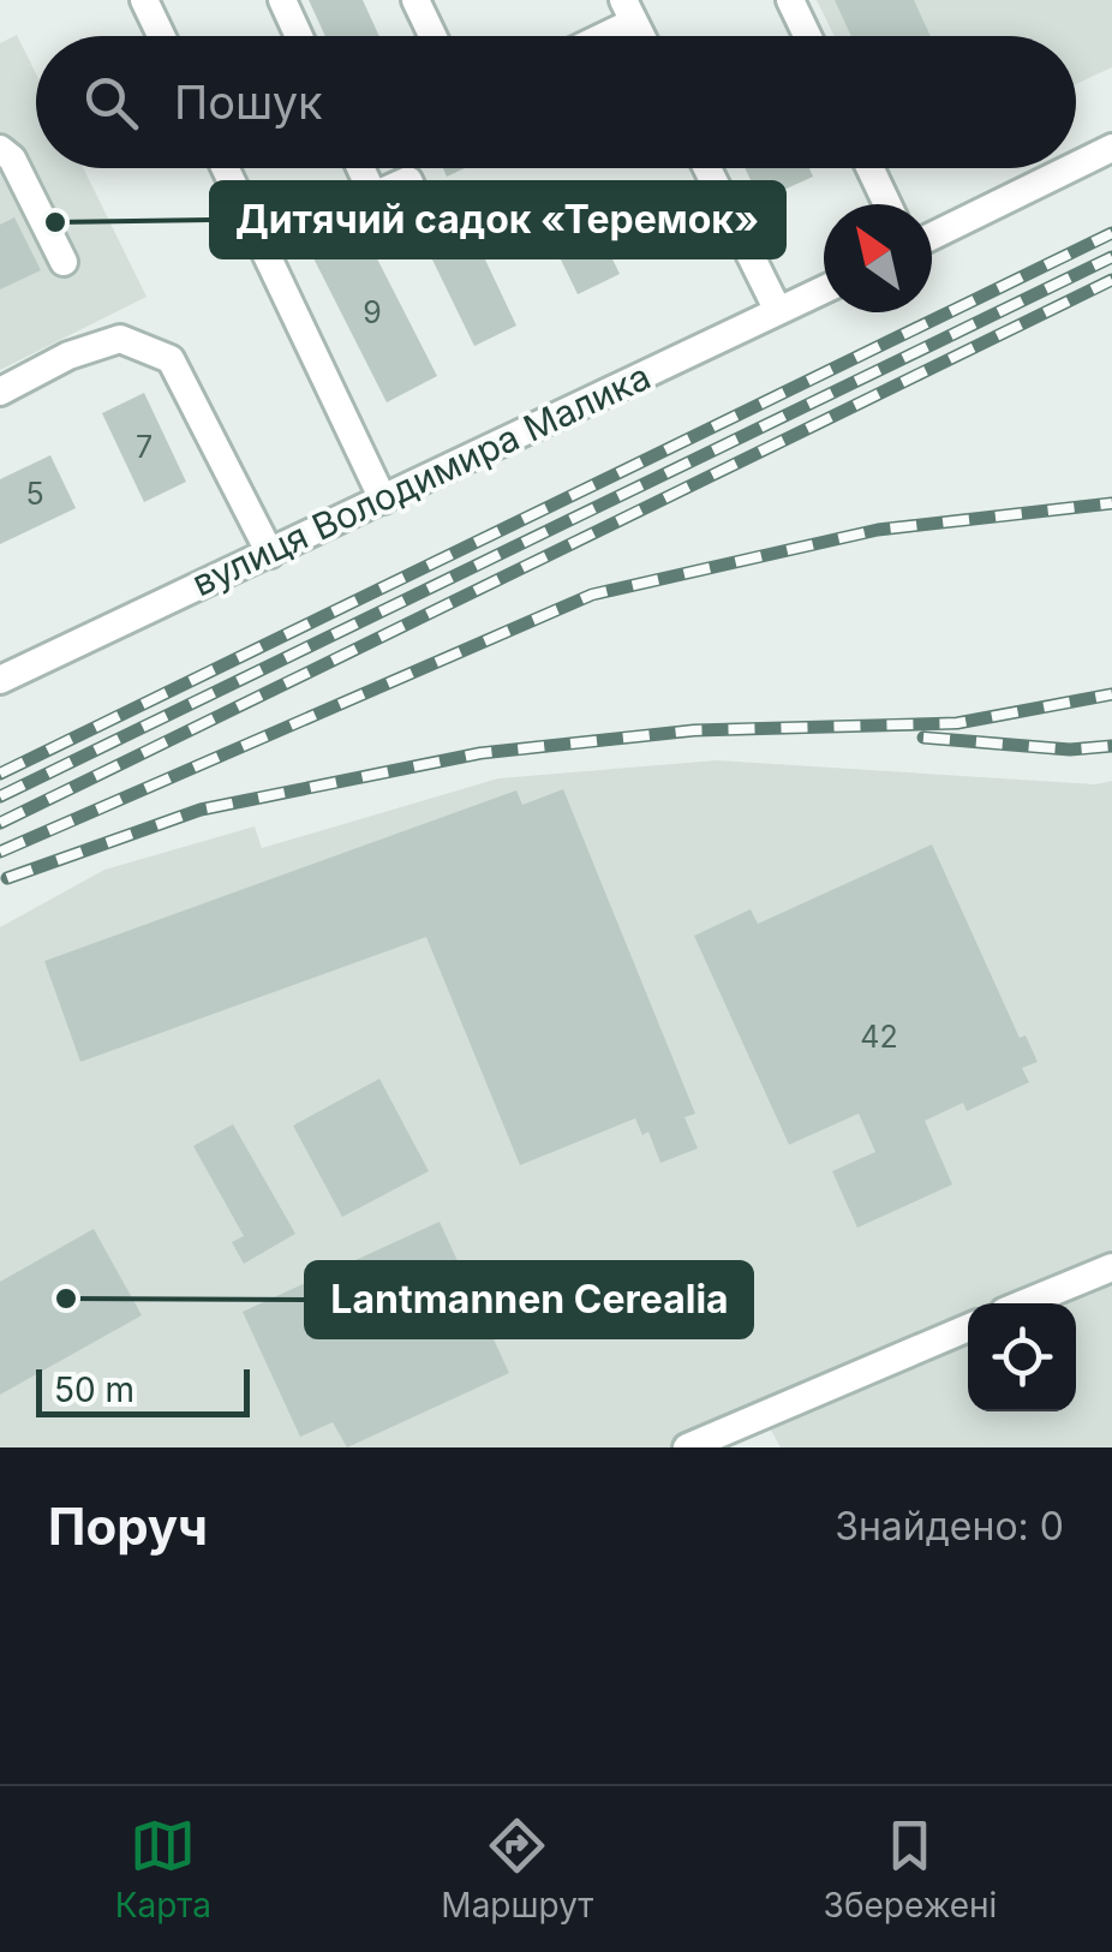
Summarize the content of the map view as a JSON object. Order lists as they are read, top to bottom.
{
  "streets": {
    "street": ["вулиця Володимира Малика"]
  },
  "places": ["Дитячий садок «Теремок»", "Lantmannen Cerealia"],
  "house_numbers": [
    "9",
    "7",
    "5",
    "42"
  ],
  "scale_bar": "50 m",
  "north": "top left",
  "page": {
    "search": "Пошук",
    "scale": "50 m",
    "heading": ["Поруч", "Знайдено: 0"],
    "nav": ["Карта", "Маршрут", "Збережені"]
  }
}
